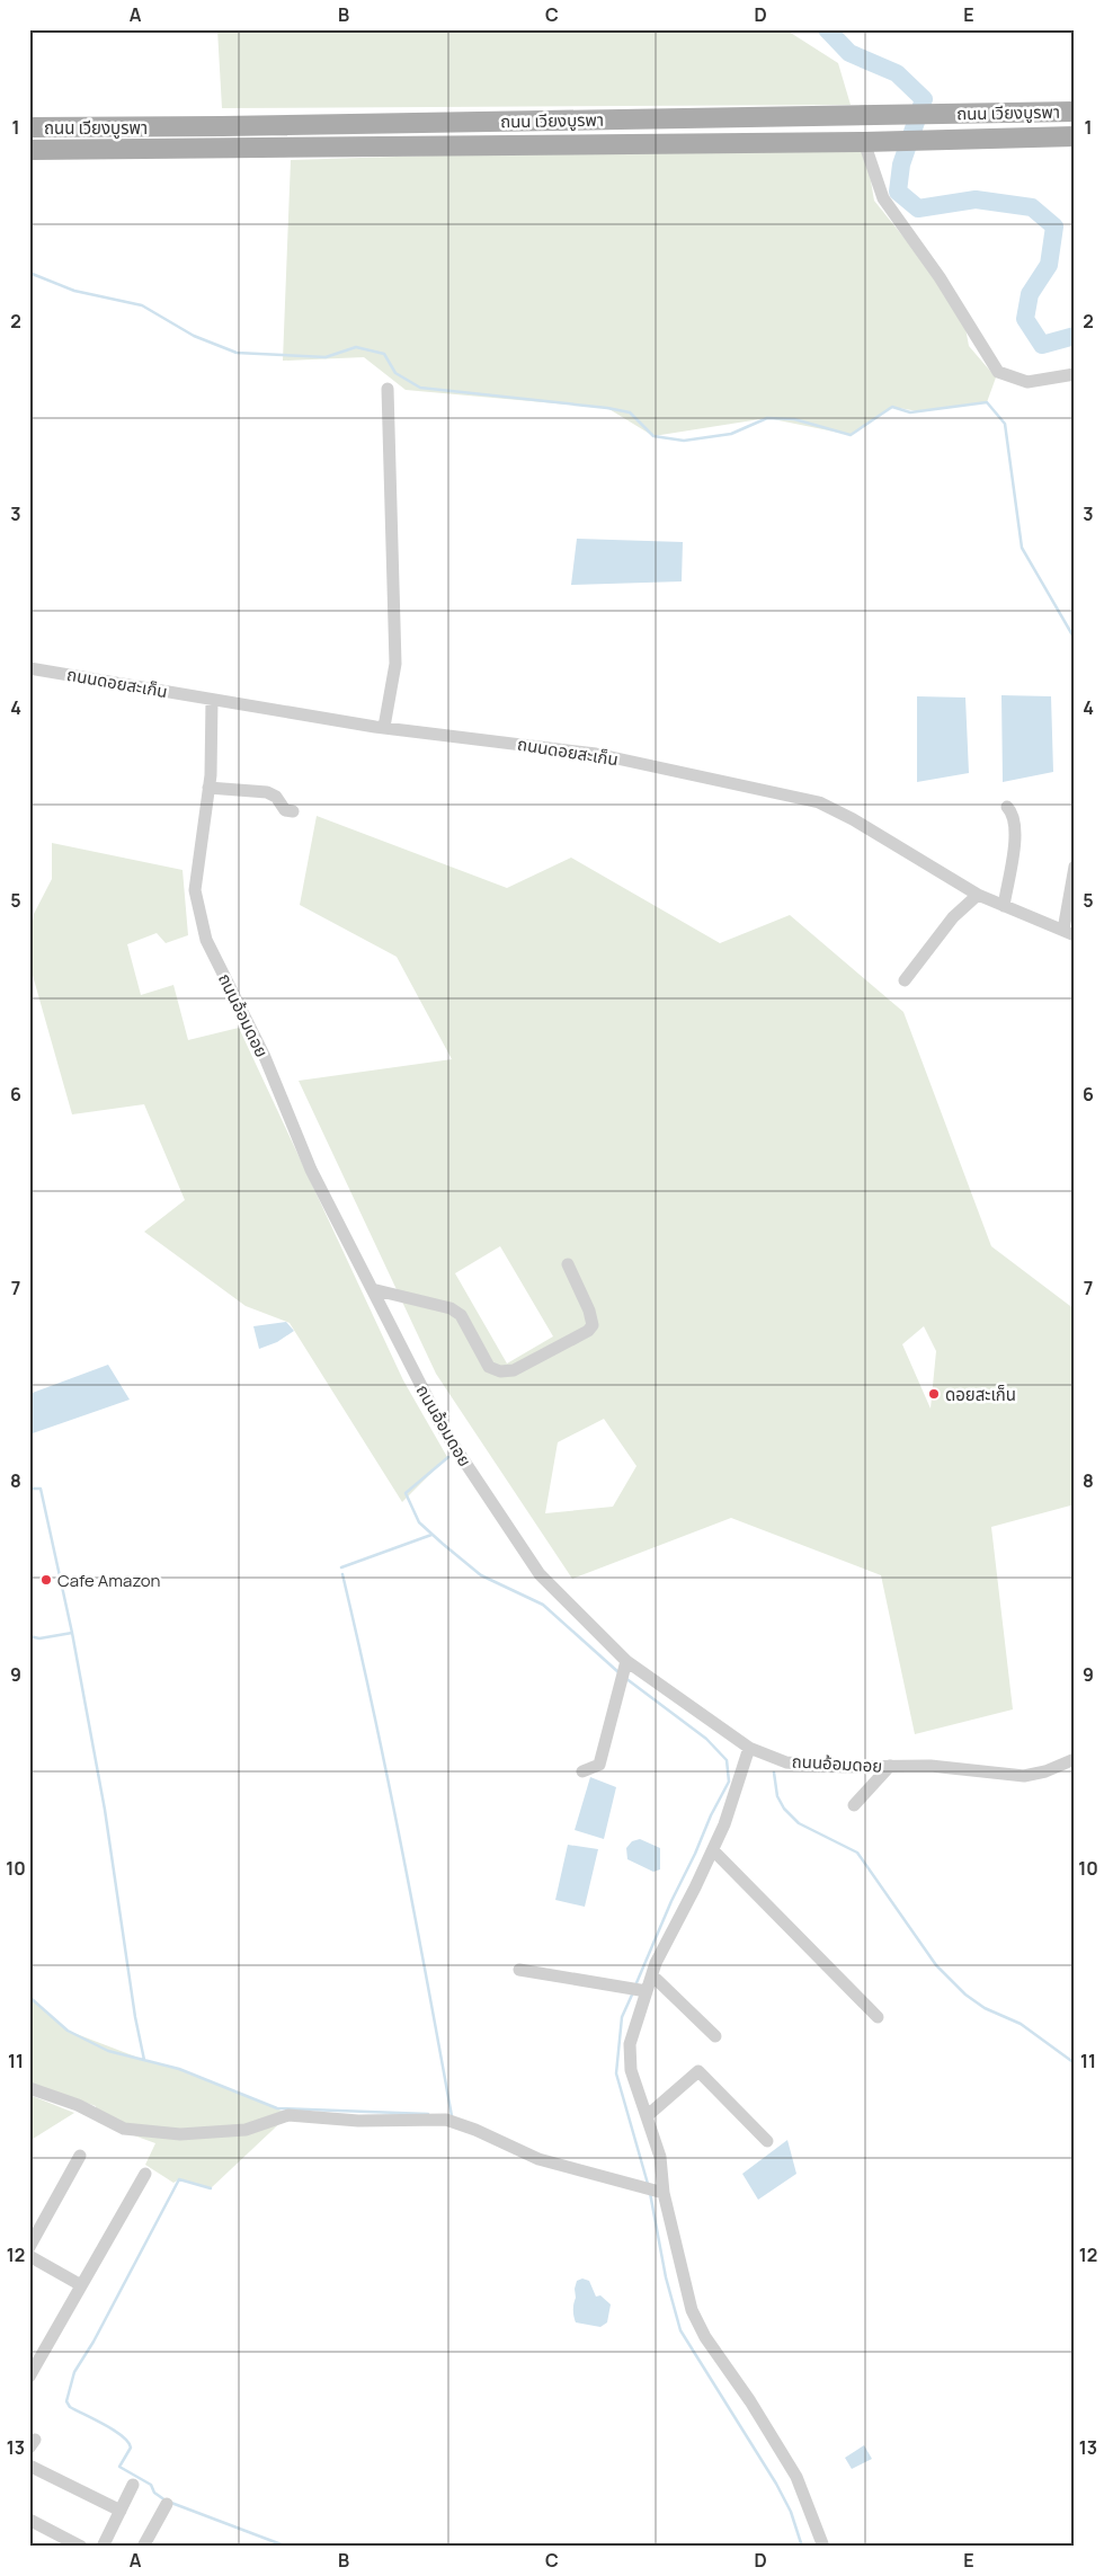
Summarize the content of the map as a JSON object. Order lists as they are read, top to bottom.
{
  "streets": {
    "main road": ["ถนน เวียงบูรพา"],
    "street": ["ถนนดอยสะเก็น", "ถนนอ้อมดอย"]
  },
  "crossings": [
    ["ถนนดอยสะเก็น", "ถนนอ้อมดอย"]
  ],
  "places": ["ดอยสะเก็น", "Cafe Amazon"],
  "grid": {
    "columns": [
      "A",
      "B",
      "C",
      "D",
      "E"
    ],
    "rows": [
      "1",
      "2",
      "3",
      "4",
      "5",
      "6",
      "7",
      "8",
      "9",
      "10",
      "11",
      "12",
      "13"
    ]
  }
}
